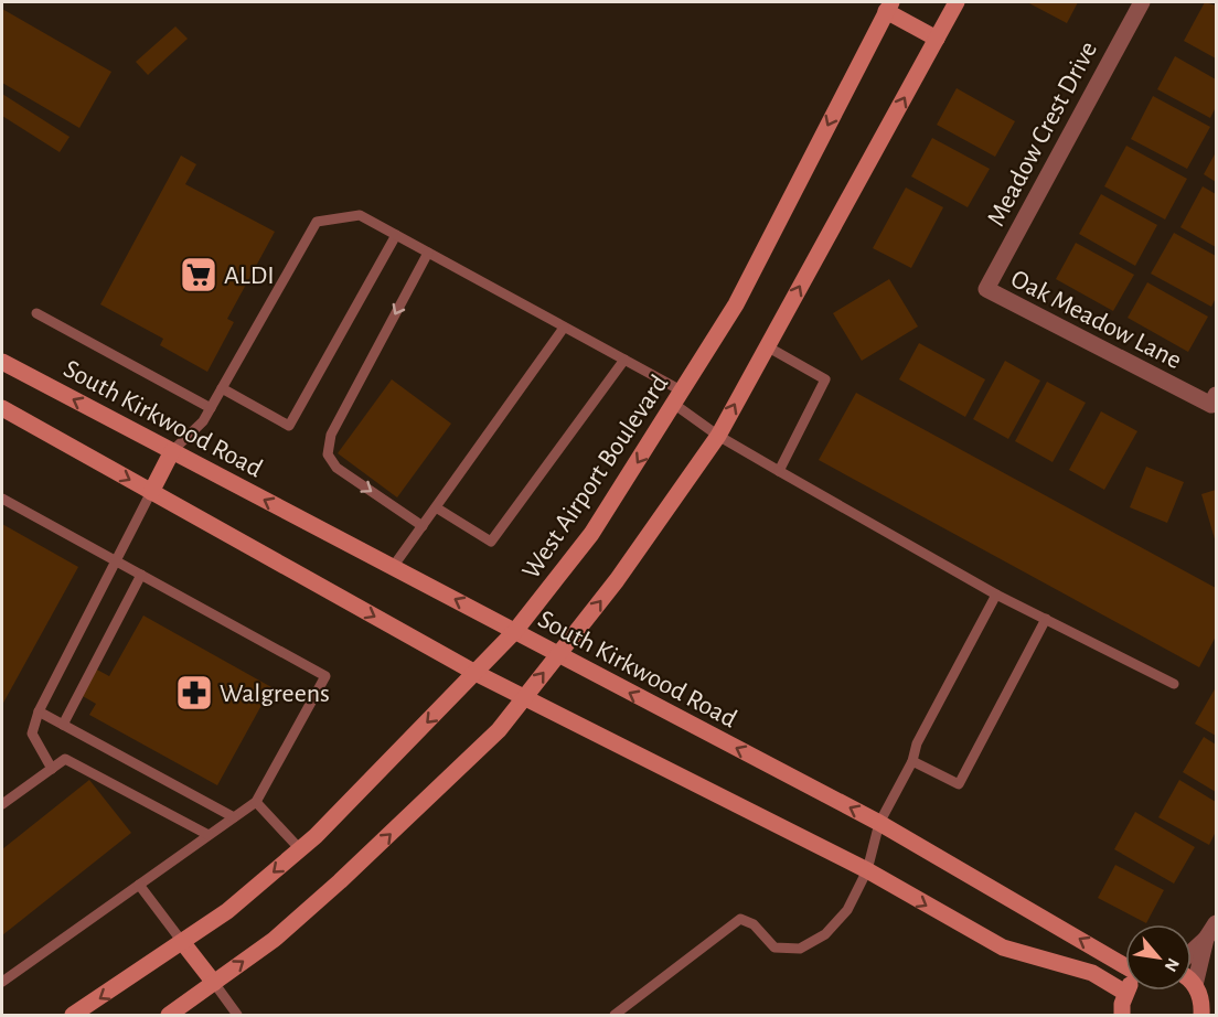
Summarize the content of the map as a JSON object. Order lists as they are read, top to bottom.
{
  "streets": {
    "main road": ["South Kirkwood Road", "West Airport Boulevard"],
    "street": ["Meadow Crest Drive", "Oak Meadow Lane"]
  },
  "crossings": [
    ["Meadow Crest Drive", "Oak Meadow Lane"],
    ["South Kirkwood Road", "West Airport Boulevard"]
  ],
  "places": {
    "supermarket": ["ALDI"],
    "pharmacy": ["Walgreens"]
  },
  "north": "bottom right"
}
